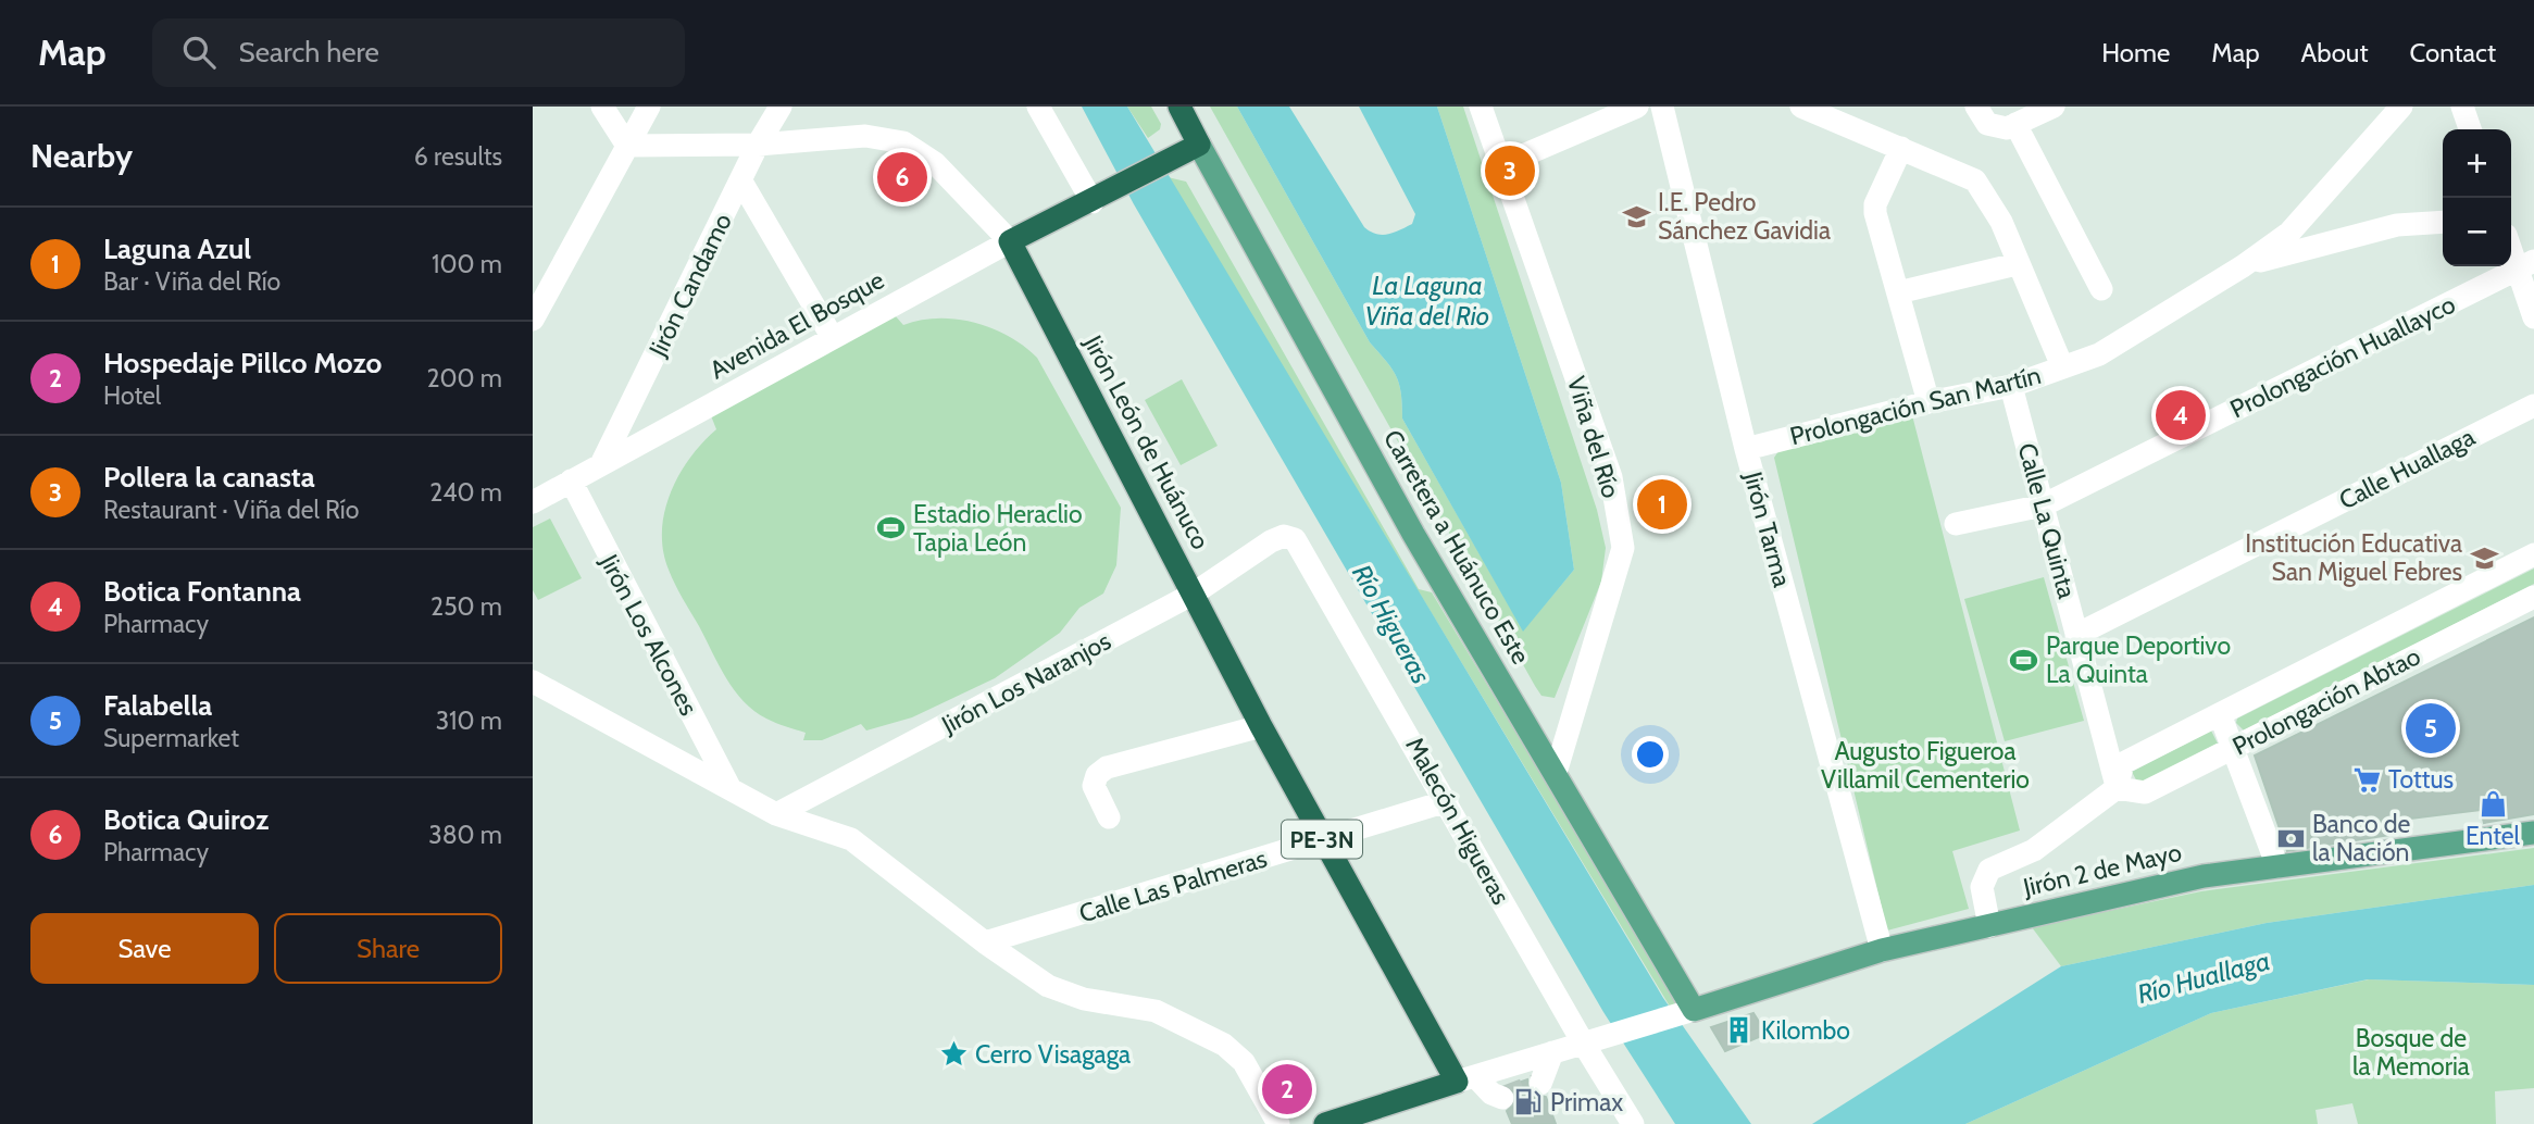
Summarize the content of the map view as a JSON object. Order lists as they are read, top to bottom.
{
  "streets": {
    "highway": [
      "Avenida El Bosque",
      "Jirón León de Huánuco",
      "Carretera a Huánuco Este",
      "PE-3N"
    ],
    "main road": ["Jirón 2 de Mayo"],
    "street": [
      "Jirón Candamo",
      "Prolongación Huallayco",
      "Prolongación San Martín",
      "Viña del Río",
      "Calle Huallaga",
      "Calle La Quinta",
      "Jirón Tarma",
      "Jirón Los Alcones",
      "Jirón Los Naranjos",
      "Prolongación Abtao",
      "Malecón Higueras",
      "Calle Las Palmeras"
    ]
  },
  "crossings": [
    ["Jirón Candamo", "Avenida El Bosque"],
    ["Jirón Candamo", "Jirón León de Huánuco"],
    ["Avenida El Bosque", "Jirón León de Huánuco"],
    ["Avenida El Bosque", "Carretera a Huánuco Este"],
    ["Avenida El Bosque", "Jirón Los Alcones"],
    ["Prolongación Huallayco", "Calle La Quinta"],
    ["Prolongación San Martín", "Calle La Quinta"],
    ["Prolongación San Martín", "Jirón Tarma"],
    ["Viña del Río", "Carretera a Huánuco Este"],
    ["Jirón León de Huánuco", "Jirón Los Naranjos"],
    ["Jirón León de Huánuco", "Calle Las Palmeras"],
    ["Calle Huallaga", "Calle La Quinta"],
    ["Calle La Quinta", "Prolongación Abtao"],
    ["Jirón Tarma", "Jirón 2 de Mayo"],
    ["Carretera a Huánuco Este", "Jirón 2 de Mayo"],
    ["Jirón Los Naranjos", "Malecón Higueras"],
    ["Prolongación Abtao", "Jirón 2 de Mayo"],
    ["Malecón Higueras", "Calle Las Palmeras"]
  ],
  "water": ["La Laguna Viña del Rio", "Río Higueras", "Río Huallaga"],
  "parks": ["Augusto Figueroa Villamil Cementerio", "Bosque de la Memoria"],
  "places": {
    "school or university": ["I.E. Pedro Sánchez Gavidia", "Institución Educativa San Miguel Febres"],
    "sports": ["Estadio Heraclio Tapia León", "Parque Deportivo La Quinta"],
    "supermarket": ["Tottus"],
    "shop": ["Entel"],
    "bank": ["Banco de la Nación"],
    "building": ["Kilombo"],
    "place": ["Cerro Visagaga"],
    "fuel station": ["Primax"]
  },
  "page": {
    "header": "Map",
    "search": "Search here",
    "nav": [
      "Home",
      "Map",
      "About",
      "Contact"
    ],
    "heading": ["Nearby", "6 results"],
    "map_buttons": ["+", "−"],
    "pins": [
      "3",
      "6",
      "4",
      "1",
      "5",
      "2"
    ],
    "list": [
      {
        "mark": "1",
        "name": "Laguna Azul",
        "note": "Bar · Viña del Río",
        "value": "100 m"
      },
      {
        "mark": "2",
        "name": "Hospedaje Pillco Mozo",
        "note": "Hotel",
        "value": "200 m"
      },
      {
        "mark": "3",
        "name": "Pollera la canasta",
        "note": "Restaurant · Viña del Río",
        "value": "240 m"
      },
      {
        "mark": "4",
        "name": "Botica Fontanna",
        "note": "Pharmacy",
        "value": "250 m"
      },
      {
        "mark": "5",
        "name": "Falabella",
        "note": "Supermarket",
        "value": "310 m"
      },
      {
        "mark": "6",
        "name": "Botica Quiroz",
        "note": "Pharmacy",
        "value": "380 m"
      }
    ],
    "buttons": ["Save", "Share"]
  }
}
